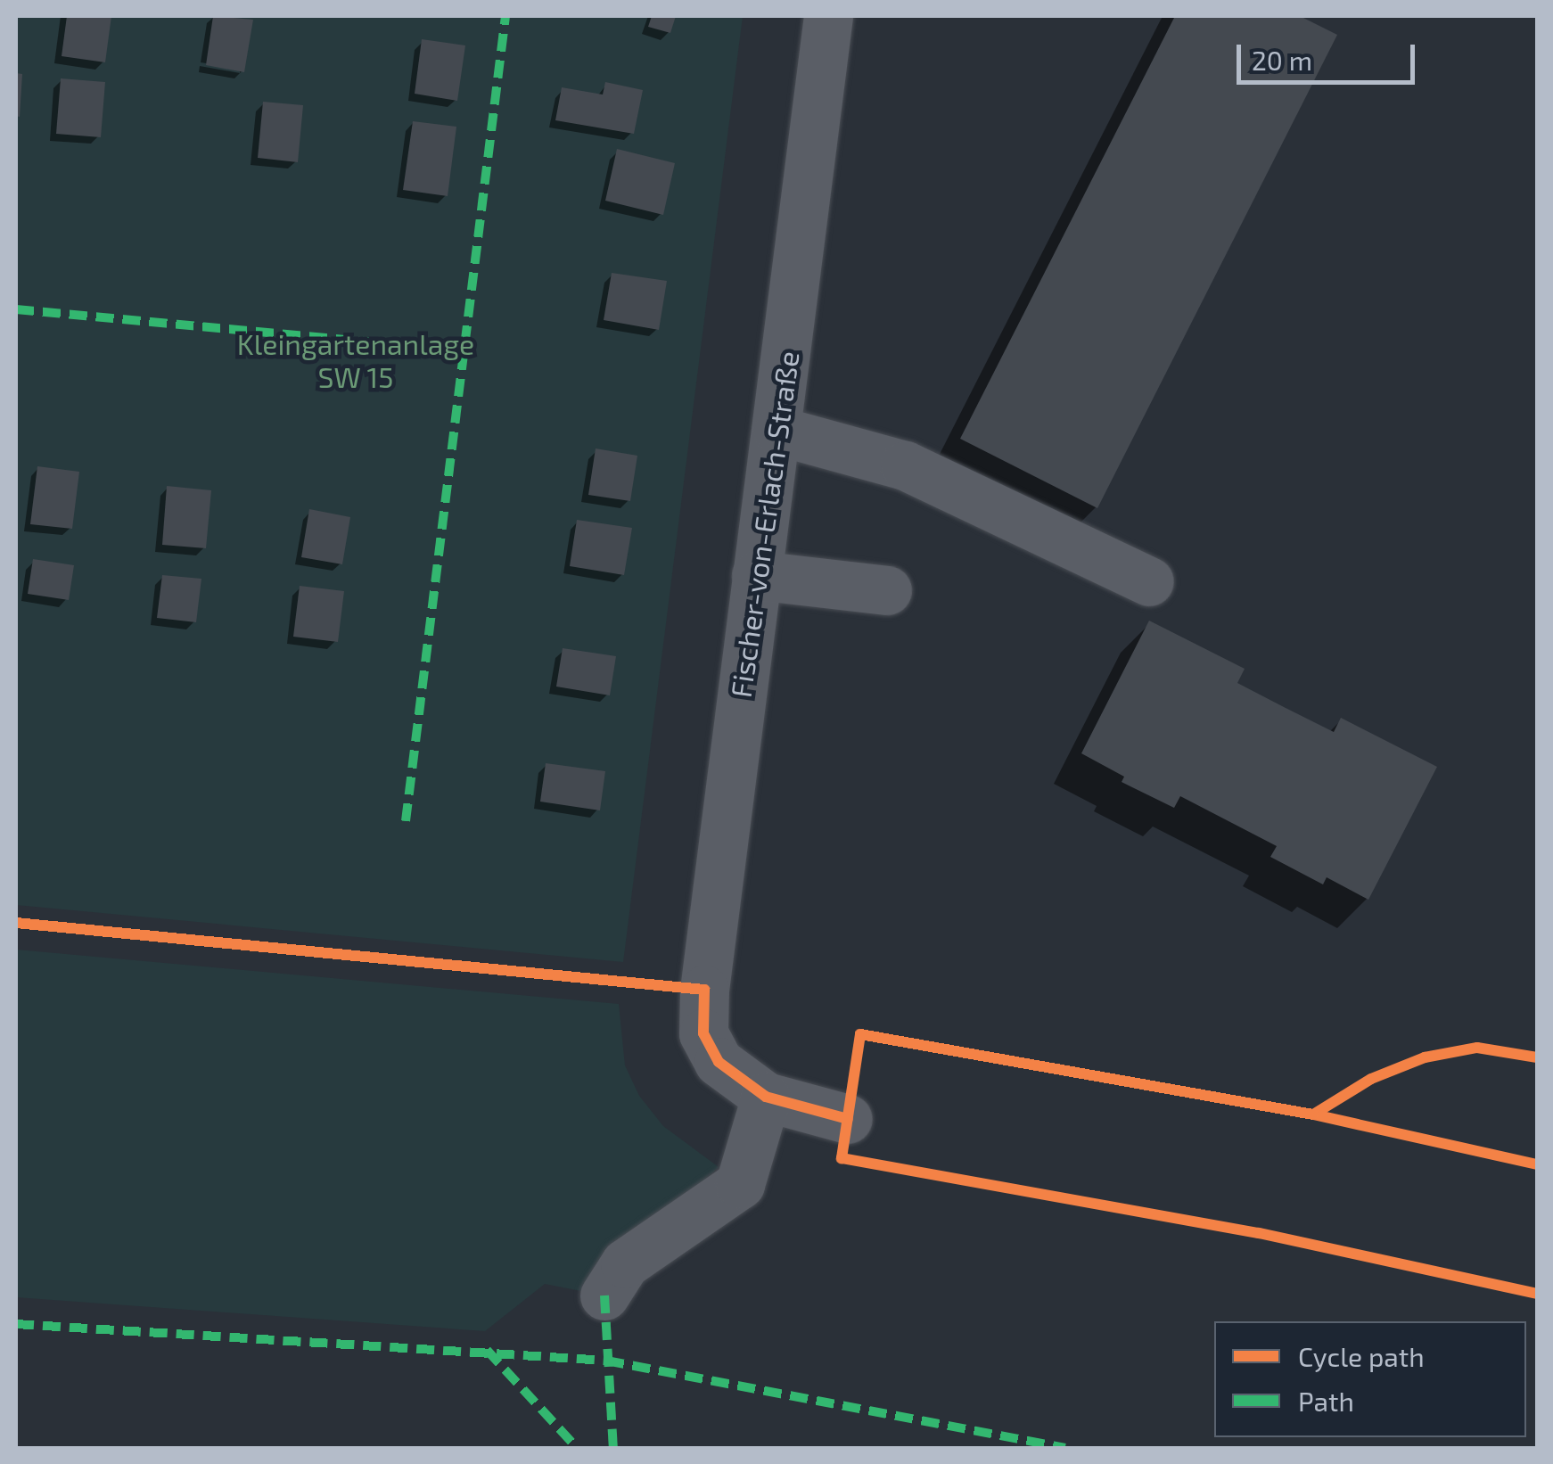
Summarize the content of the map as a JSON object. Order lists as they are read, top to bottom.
{
  "streets": {
    "street": ["Fischer-von-Erlach-Straße"]
  },
  "parks": ["Kleingartenanlage SW 15"],
  "legend": ["Cycle path", "Path"],
  "scale_bar": "20 m"
}
